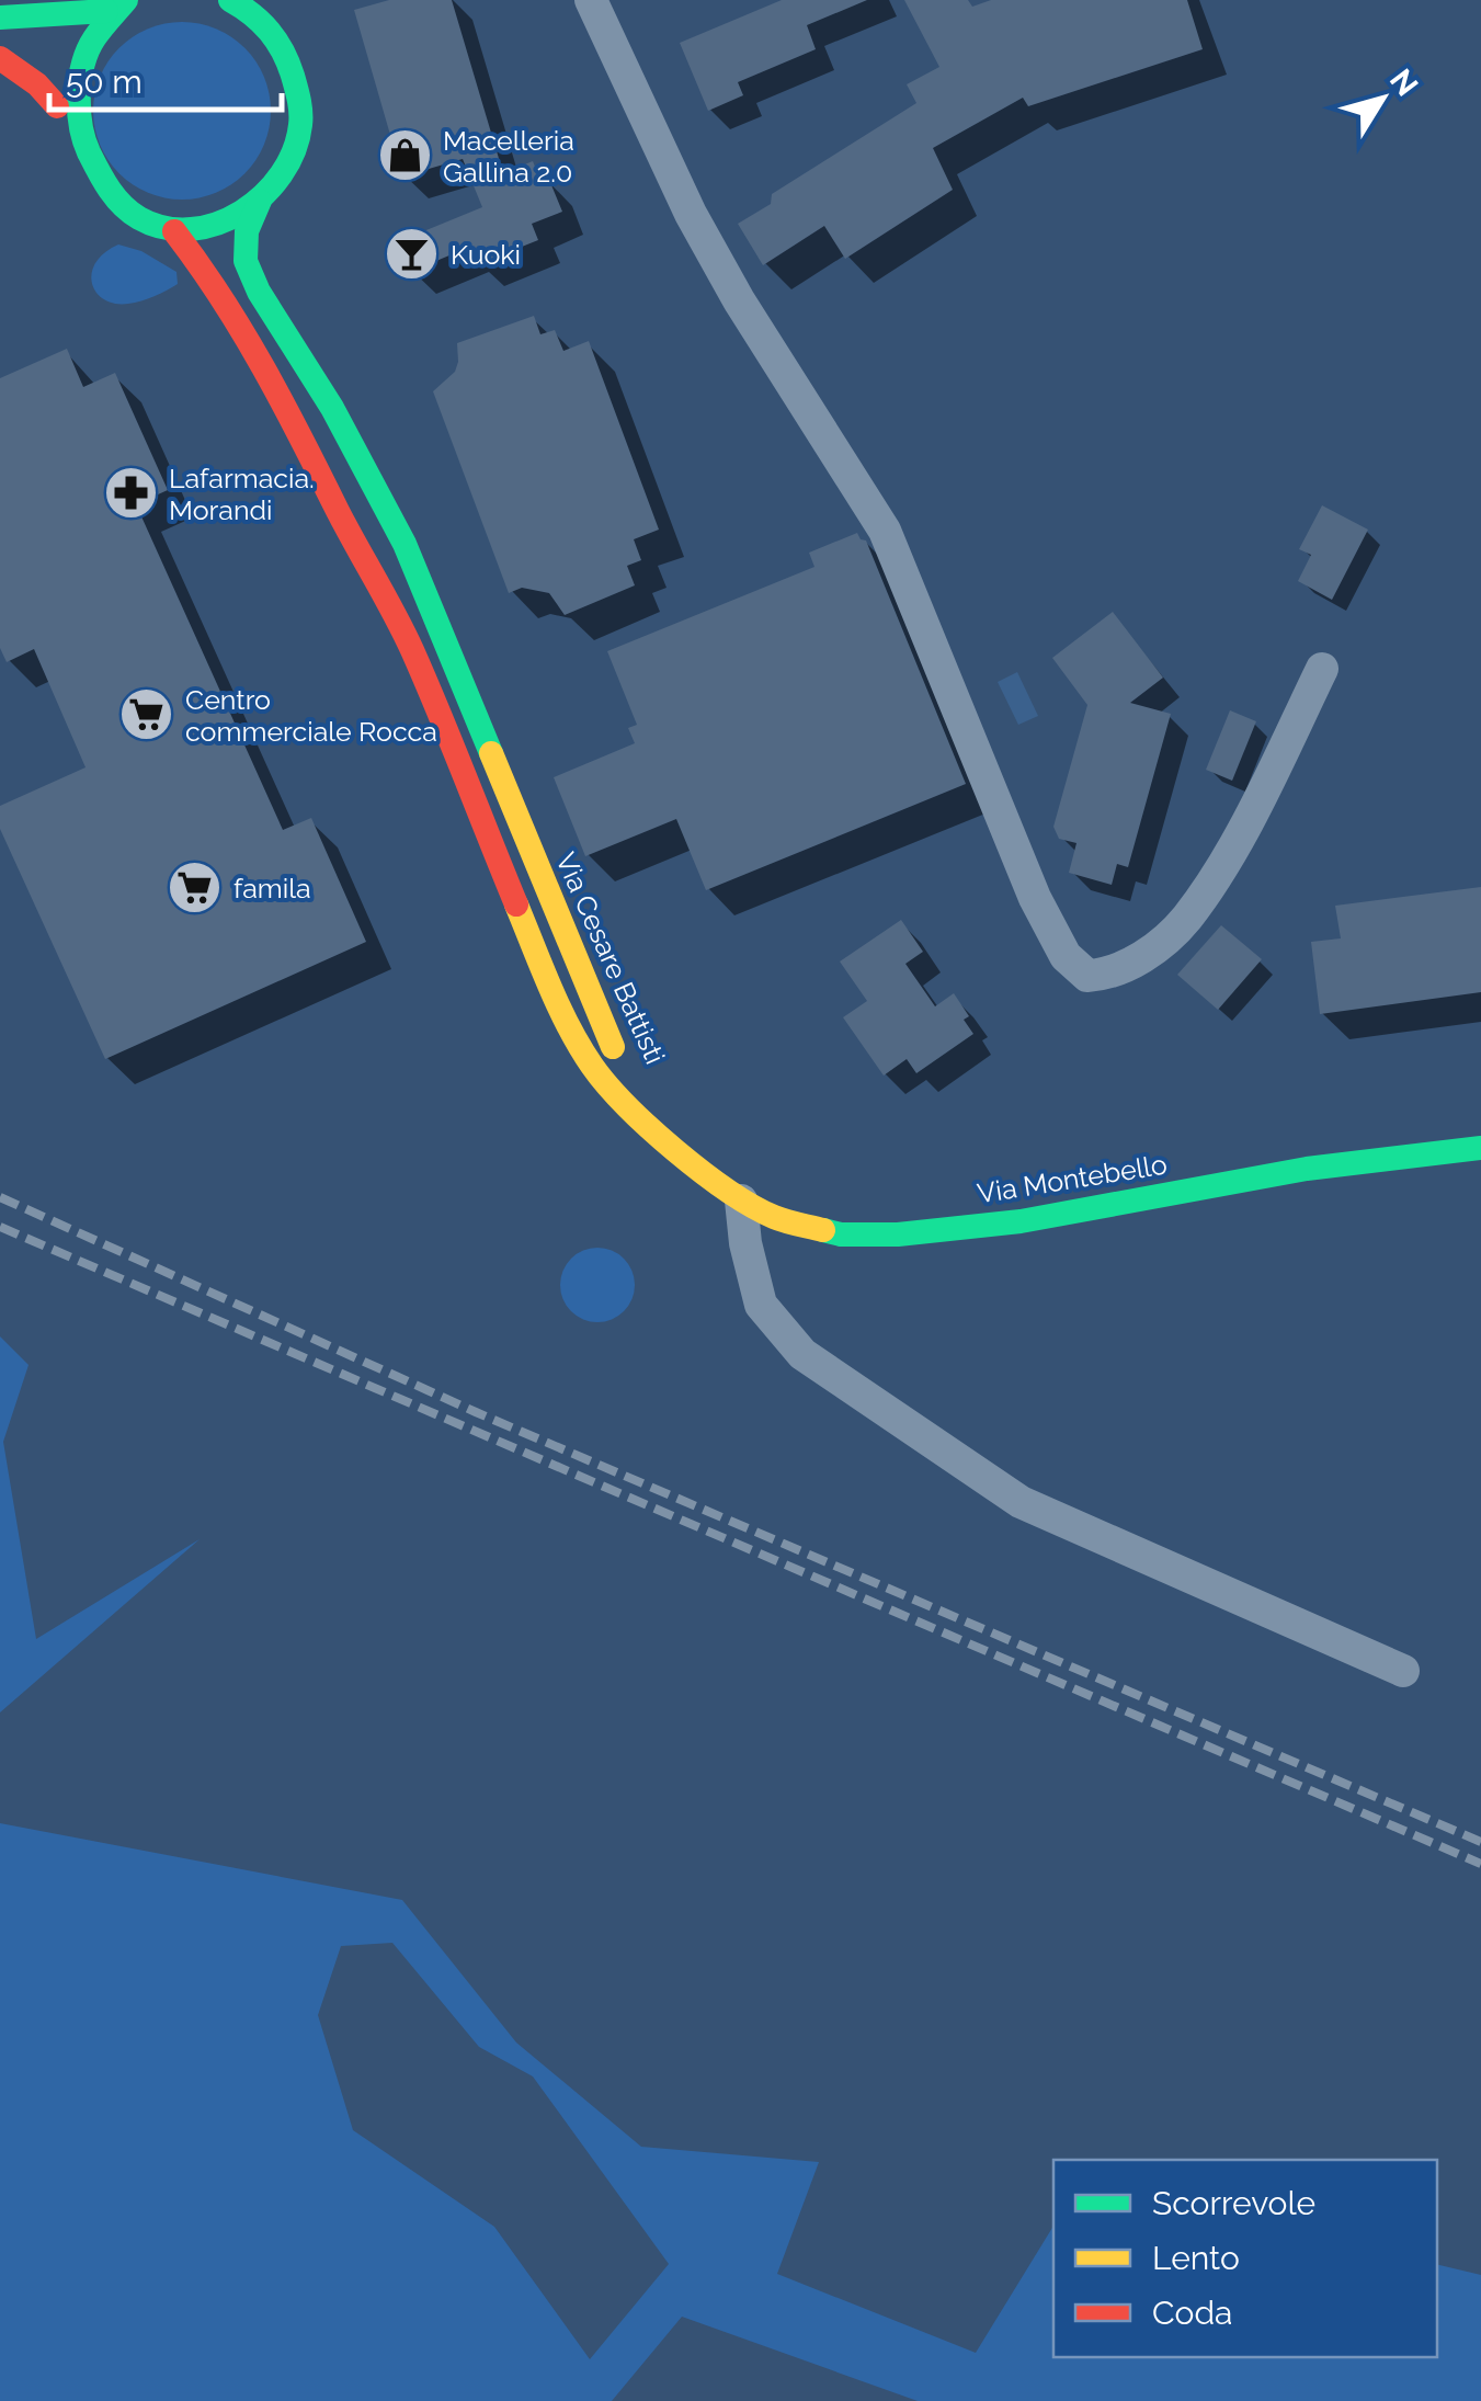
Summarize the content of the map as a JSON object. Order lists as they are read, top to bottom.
{
  "streets": {
    "street": ["Via Cesare Battisti", "Via Montebello"]
  },
  "crossings": [
    ["Via Cesare Battisti", "Via Montebello"]
  ],
  "places": {
    "shop": ["Macelleria Gallina 2.0"],
    "bar": ["Kuoki"],
    "pharmacy": ["Lafarmacia. Morandi"],
    "supermarket": ["Centro commerciale Rocca", "famila"]
  },
  "legend": ["Scorrevole", "Lento", "Coda"],
  "scale_bar": "50 m",
  "north": "top right"
}
